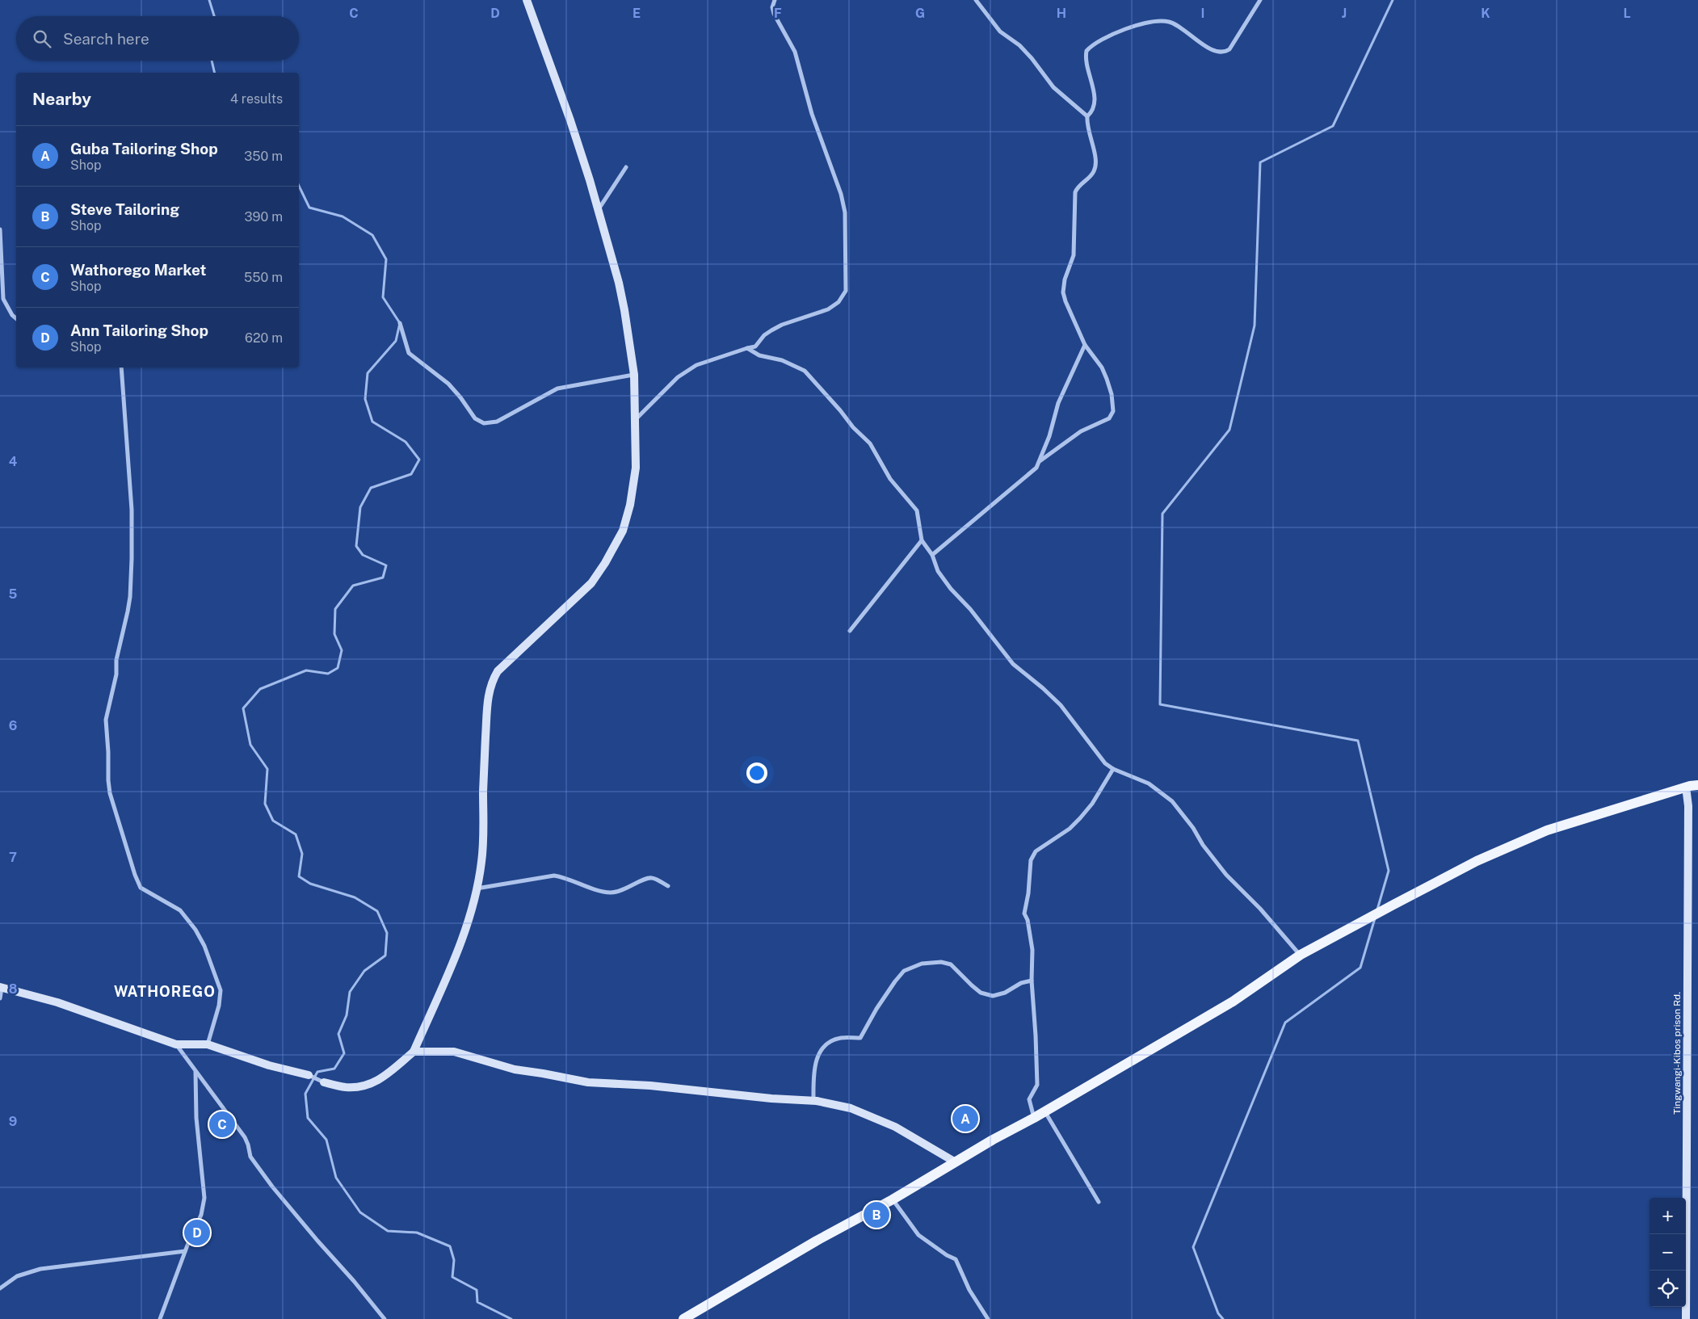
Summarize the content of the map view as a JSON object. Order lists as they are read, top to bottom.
{
  "streets": {
    "street": ["Tingwangi-Kibos prison Rd."]
  },
  "districts": ["WATHOREGO"],
  "page": {
    "search": "Search here",
    "heading": ["Nearby", "4 results"],
    "list": [
      {
        "mark": "A",
        "name": "Guba Tailoring Shop",
        "note": "Shop",
        "value": "350 m"
      },
      {
        "mark": "B",
        "name": "Steve Tailoring",
        "note": "Shop",
        "value": "390 m"
      },
      {
        "mark": "C",
        "name": "Wathorego Market",
        "note": "Shop",
        "value": "550 m"
      },
      {
        "mark": "D",
        "name": "Ann Tailoring Shop",
        "note": "Shop",
        "value": "620 m"
      }
    ],
    "pins": [
      "A",
      "C",
      "B",
      "D"
    ],
    "map_buttons": ["+", "−"]
  },
  "grid": {
    "columns": [
      "C",
      "D",
      "E",
      "F",
      "G",
      "H",
      "I",
      "J",
      "K",
      "L"
    ],
    "rows": [
      "4",
      "5",
      "6",
      "7",
      "8",
      "9"
    ]
  }
}
